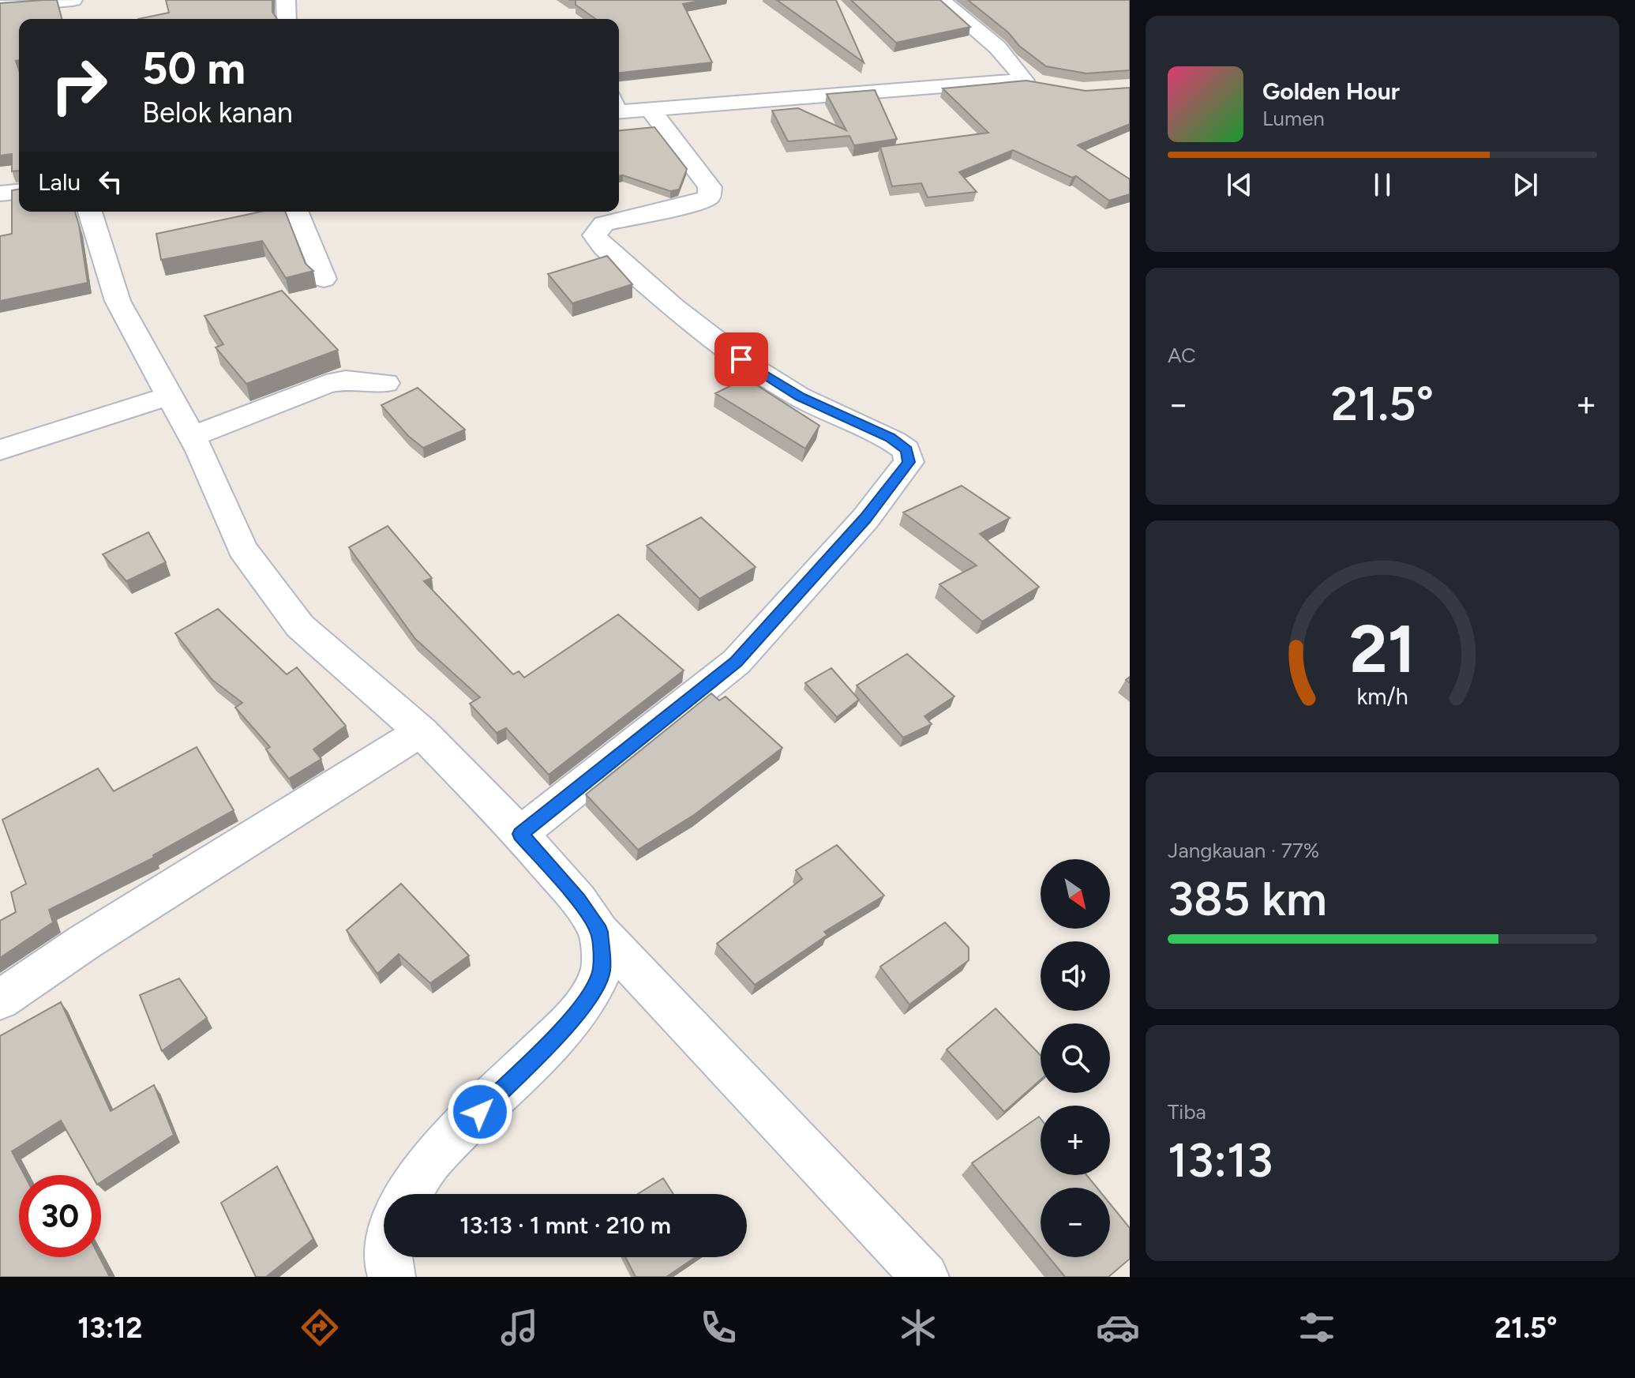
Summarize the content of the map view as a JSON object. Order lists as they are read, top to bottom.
{
  "north": "bottom right",
  "page": {
    "turn": ["50 m", "Belok kanan"],
    "song": ["Golden Hour", "Lumen"],
    "then": "Lalu",
    "tile": [
      "AC",
      ["Jangkauan · 77%", "385 km"],
      ["Tiba", "13:13"]
    ],
    "heat": ["−", "21.5°", "+"],
    "map_buttons": ["+", "−"],
    "limit": "30",
    "trip": "13:13 · 1 mnt · 210 m",
    "tabs": ["13:12", "21.5°"],
    "gauge": ["21", "km/h"]
  }
}
